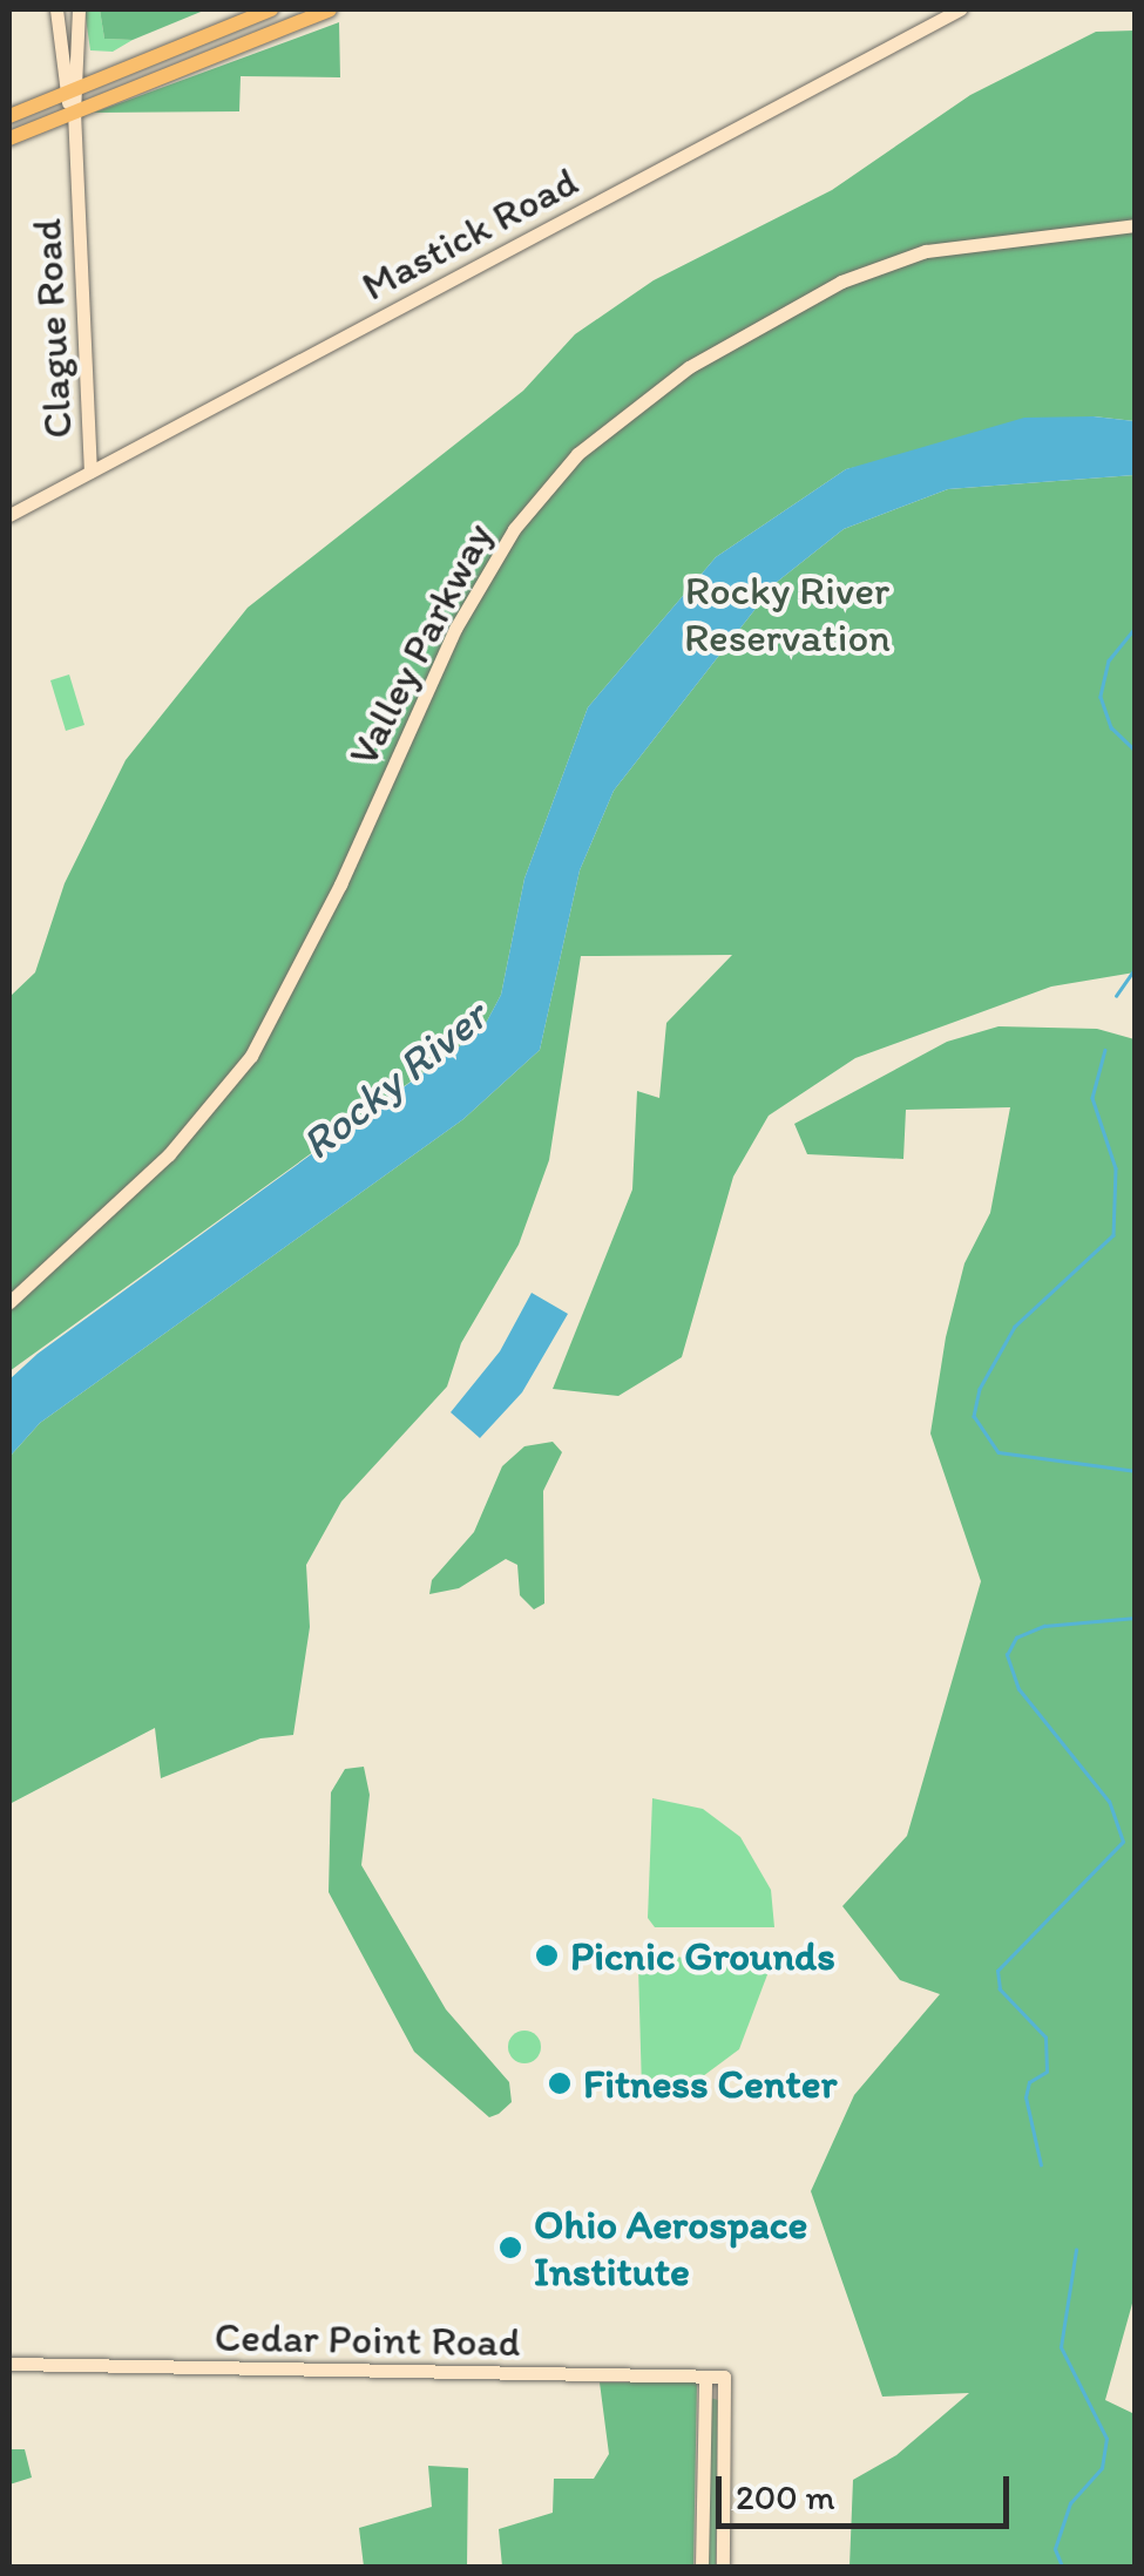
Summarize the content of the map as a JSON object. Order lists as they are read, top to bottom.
{
  "streets": {
    "street": [
      "Mastick Road",
      "Clague Road",
      "Valley Parkway",
      "Cedar Point Road"
    ]
  },
  "crossings": [
    ["Mastick Road", "Clague Road"]
  ],
  "water": ["Rocky River"],
  "parks": ["Rocky River Reservation"],
  "places": ["Picnic Grounds", "Fitness Center", "Ohio Aerospace Institute"],
  "scale_bar": "200 m"
}
